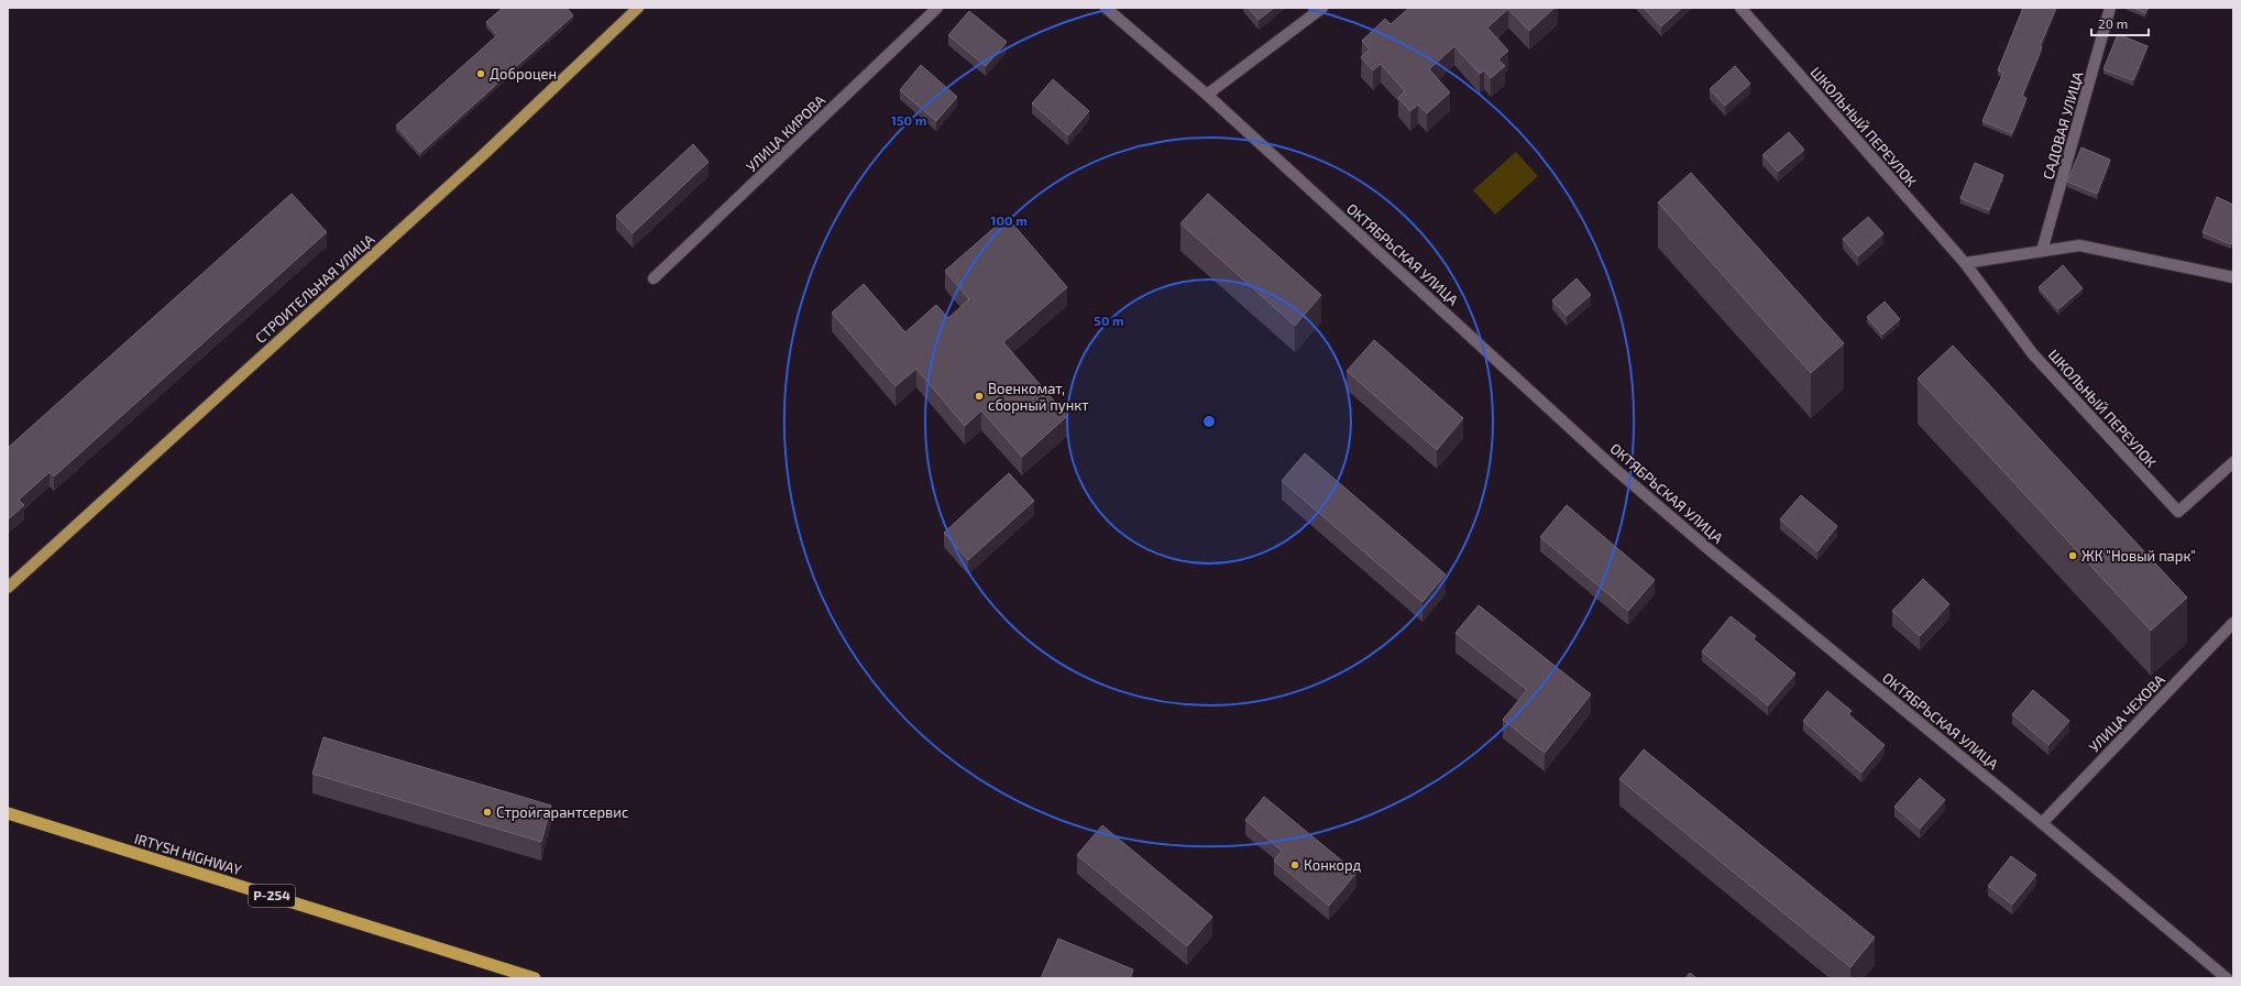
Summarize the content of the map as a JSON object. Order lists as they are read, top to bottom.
{
  "streets": {
    "highway": ["IRTYSH HIGHWAY", "Р-254"],
    "main road": ["СТРОИТЕЛЬНАЯ УЛИЦА"],
    "street": [
      "САДОВАЯ УЛИЦА",
      "ШКОЛЬНЫЙ ПЕРЕУЛОК",
      "УЛИЦА КИРОВА",
      "ОКТЯБРЬСКАЯ УЛИЦА",
      "УЛИЦА ЧЕХОВА"
    ]
  },
  "crossings": [
    ["ОКТЯБРЬСКАЯ УЛИЦА", "УЛИЦА ЧЕХОВА"]
  ],
  "places": [
    "Доброцен",
    "Военкомат, сборный пункт",
    "ЖК \"Новый парк\"",
    "Стройгарантсервис",
    "Конкорд"
  ],
  "scale_bar": "20 m",
  "rings": ["150 m", "100 m", "50 m"]
}
